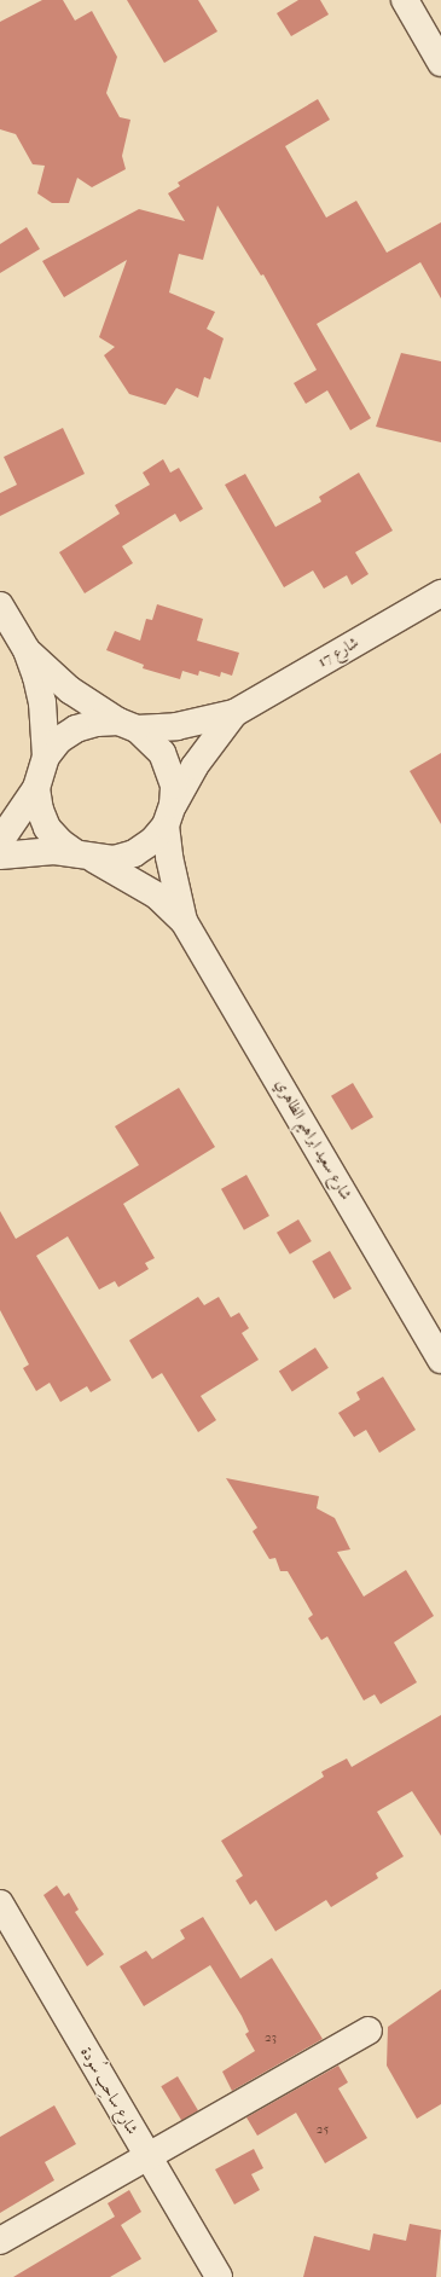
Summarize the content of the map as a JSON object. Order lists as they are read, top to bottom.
{
  "streets": {
    "street": ["شارع 17", "شارع سعيد ابراهيم الظاهري", "شارع ساحِب سُودة"]
  },
  "crossings": [
    ["شارع 17", "شارع سعيد ابراهيم الظاهري"]
  ],
  "house_numbers": ["23", "25"]
}
